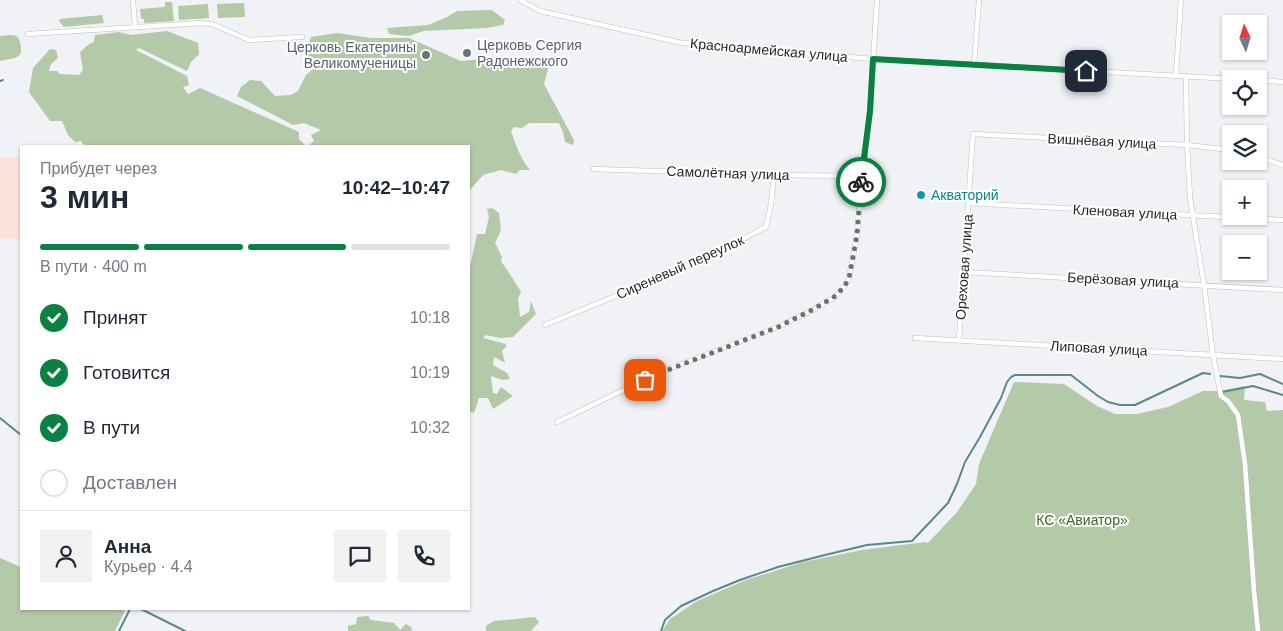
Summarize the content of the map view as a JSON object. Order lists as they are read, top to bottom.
{
  "streets": {
    "street": [
      "Красноармейская улица",
      "Вишнёвая улица",
      "Самолётная улица",
      "Кленовая улица",
      "Сиреневый переулок",
      "Ореховая улица",
      "Берёзовая улица",
      "Липовая улица"
    ]
  },
  "crossings": [
    ["Вишнёвая улица", "Ореховая улица"],
    ["Самолётная улица", "Сиреневый переулок"],
    ["Кленовая улица", "Ореховая улица"],
    ["Ореховая улица", "Берёзовая улица"],
    ["Ореховая улица", "Липовая улица"]
  ],
  "parks": ["КС «Авиатор»"],
  "places": ["Церковь Сергия Радонежского", "Церковь Екатерины Великомученицы", "Акваторий"],
  "north": "top",
  "page": {
    "map_buttons": ["+", "−"],
    "heading": ["3 мин", "Прибудет через", "10:42–10:47"],
    "panel": ["Анна", "Курьер · 4.4"],
    "bar": "В пути · 400 m",
    "list": [
      ["Принят", "10:18"],
      ["Готовится", "10:19"],
      ["В пути", "10:32"],
      "Доставлен"
    ]
  }
}
